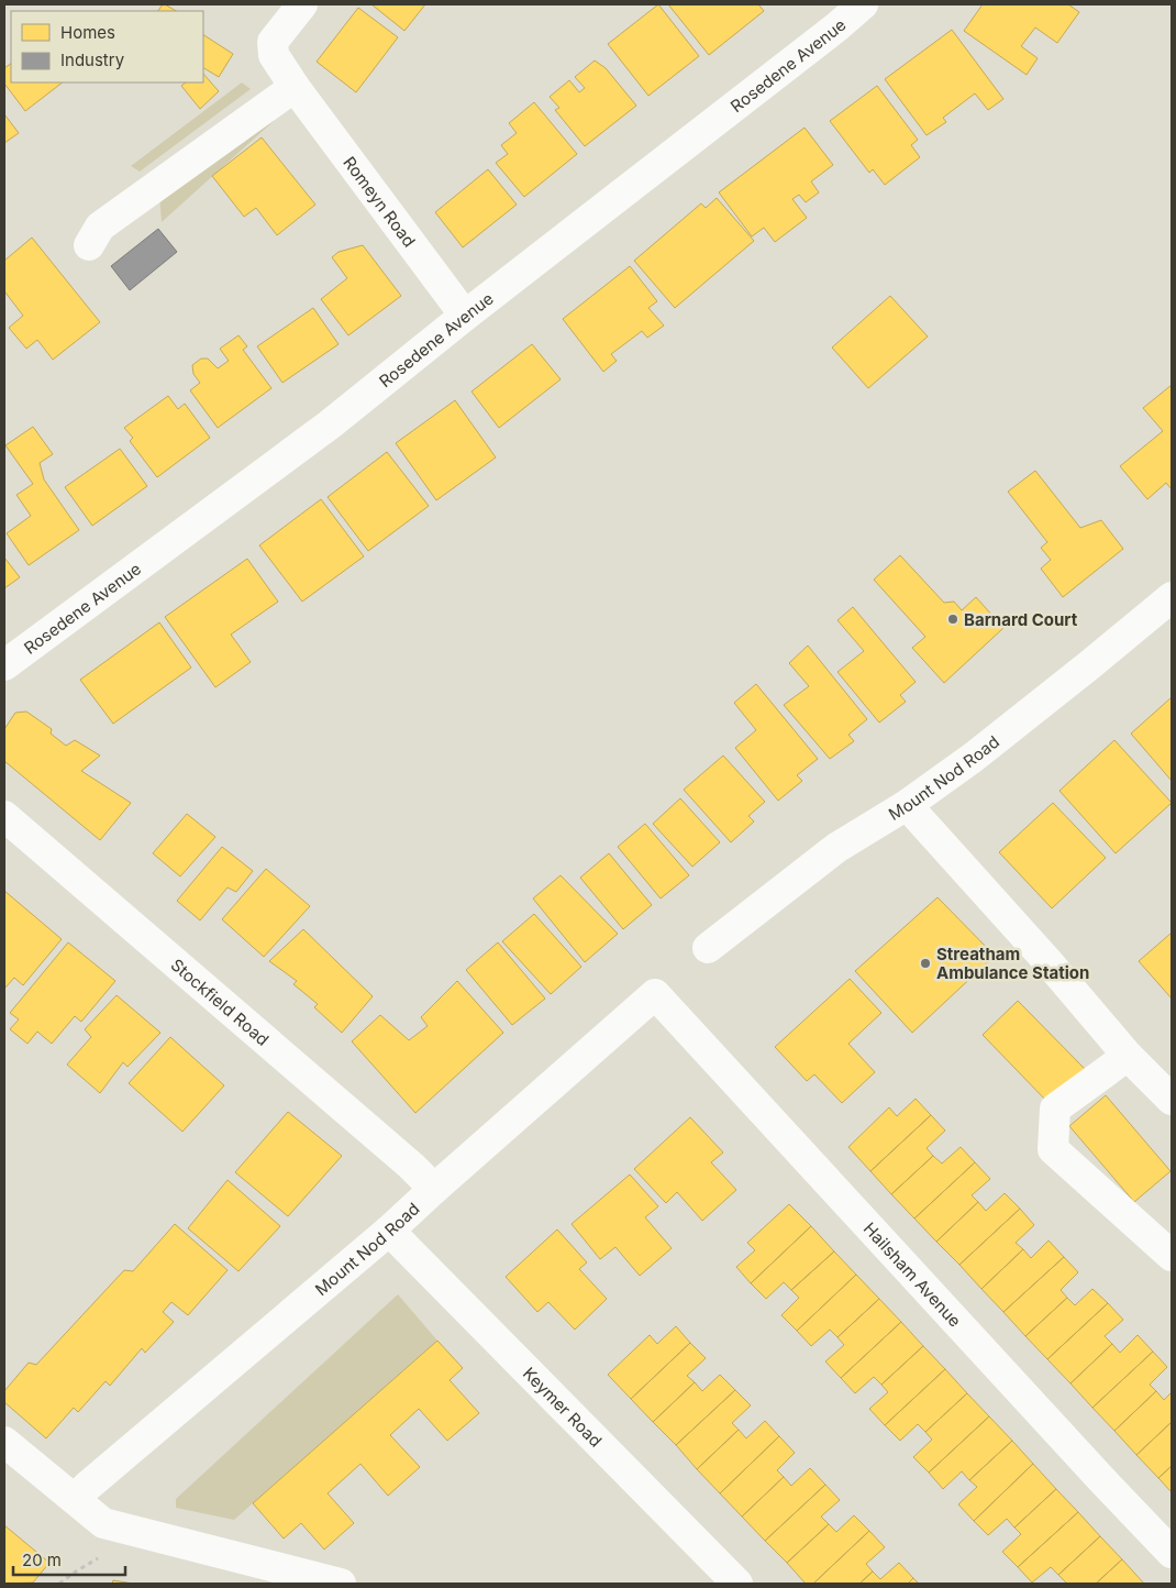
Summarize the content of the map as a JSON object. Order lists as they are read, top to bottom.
{
  "streets": {
    "street": [
      "Rosedene Avenue",
      "Romeyn Road",
      "Mount Nod Road",
      "Stockfield Road",
      "Hailsham Avenue",
      "Keymer Road"
    ]
  },
  "crossings": [
    ["Rosedene Avenue", "Romeyn Road"],
    ["Mount Nod Road", "Stockfield Road"],
    ["Mount Nod Road", "Hailsham Avenue"],
    ["Mount Nod Road", "Keymer Road"]
  ],
  "places": ["Barnard Court", "Streatham Ambulance Station"],
  "legend": ["Homes", "Industry"],
  "scale_bar": "20 m"
}
